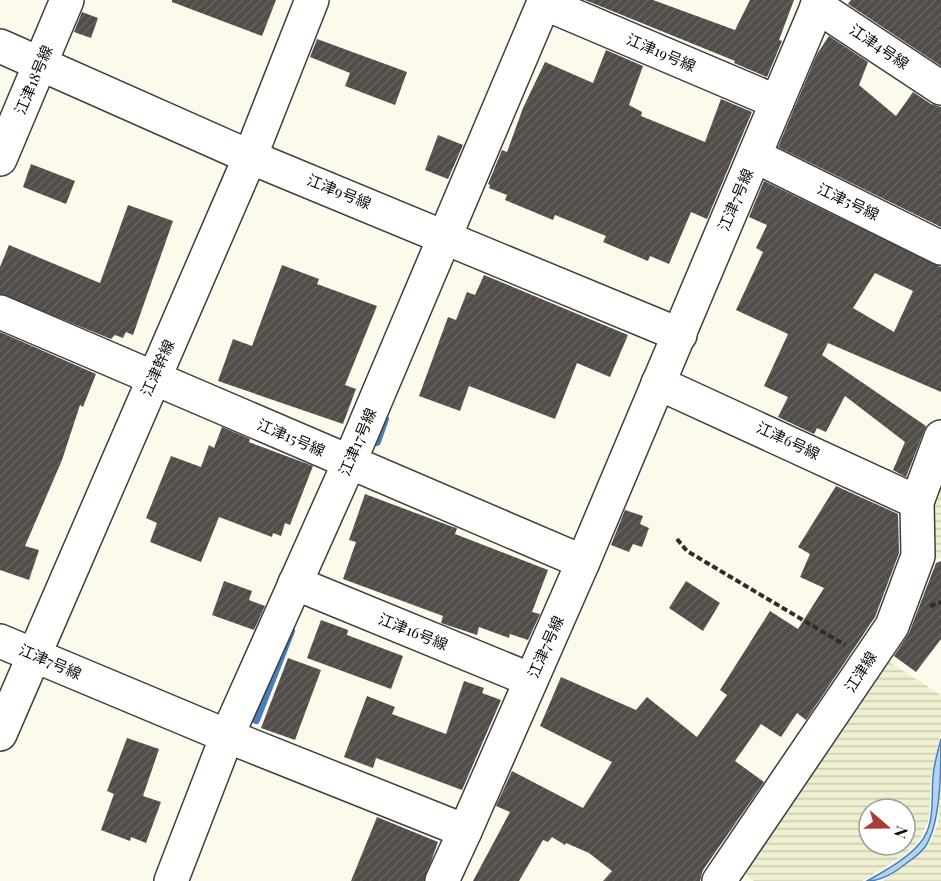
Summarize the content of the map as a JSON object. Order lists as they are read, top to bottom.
{
  "streets": {
    "street": [
      "江津4号線",
      "江津19号線",
      "江津18号線",
      "江津9号線",
      "江津7号線",
      "江津5号線",
      "江津幹線",
      "江津15号線",
      "江津6号線",
      "江津17号線",
      "江津16号線",
      "江津線"
    ]
  },
  "crossings": [
    ["江津4号線", "江津7号線"],
    ["江津19号線", "江津7号線"],
    ["江津19号線", "江津17号線"],
    ["江津18号線", "江津9号線"],
    ["江津9号線", "江津7号線"],
    ["江津9号線", "江津幹線"],
    ["江津9号線", "江津17号線"],
    ["江津7号線", "江津5号線"],
    ["江津7号線", "江津幹線"],
    ["江津7号線", "江津15号線"],
    ["江津7号線", "江津6号線"],
    ["江津7号線", "江津17号線"],
    ["江津7号線", "江津16号線"],
    ["江津幹線", "江津15号線"],
    ["江津15号線", "江津17号線"],
    ["江津6号線", "江津線"],
    ["江津17号線", "江津16号線"]
  ],
  "north": "right"
}
